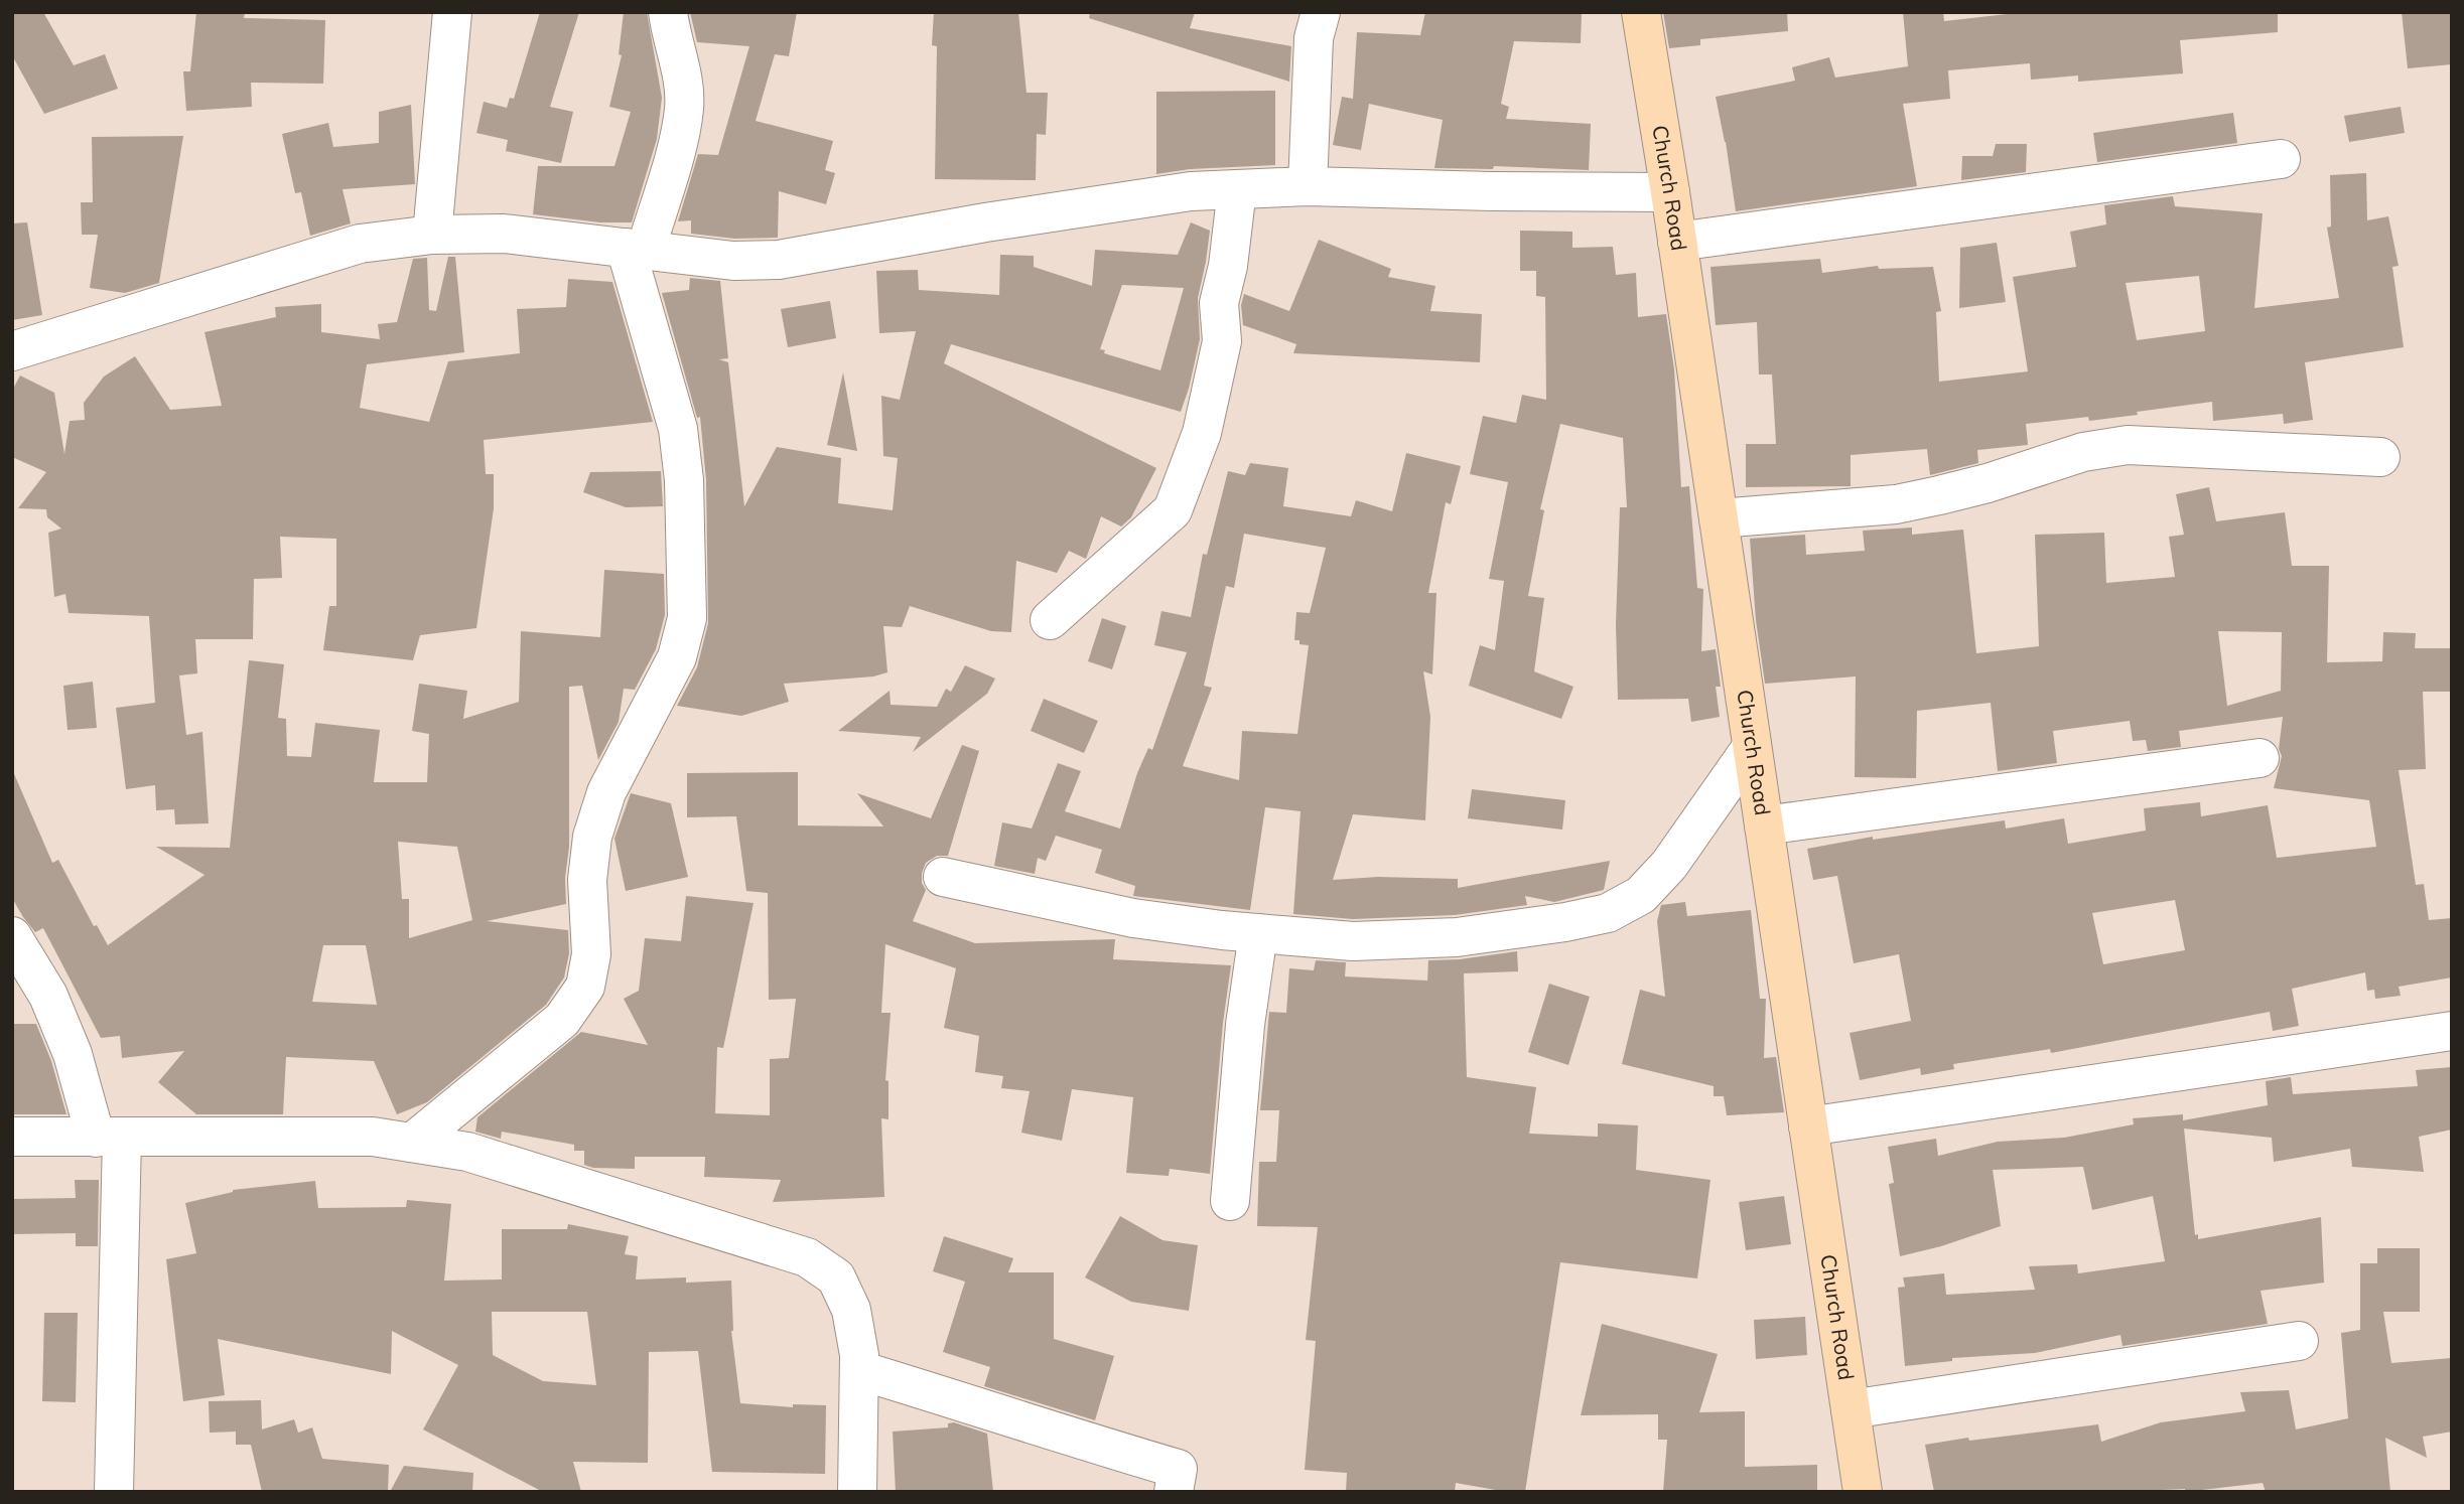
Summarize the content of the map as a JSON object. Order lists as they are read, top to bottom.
{
  "streets": {
    "street": ["Church Road"]
  }
}
